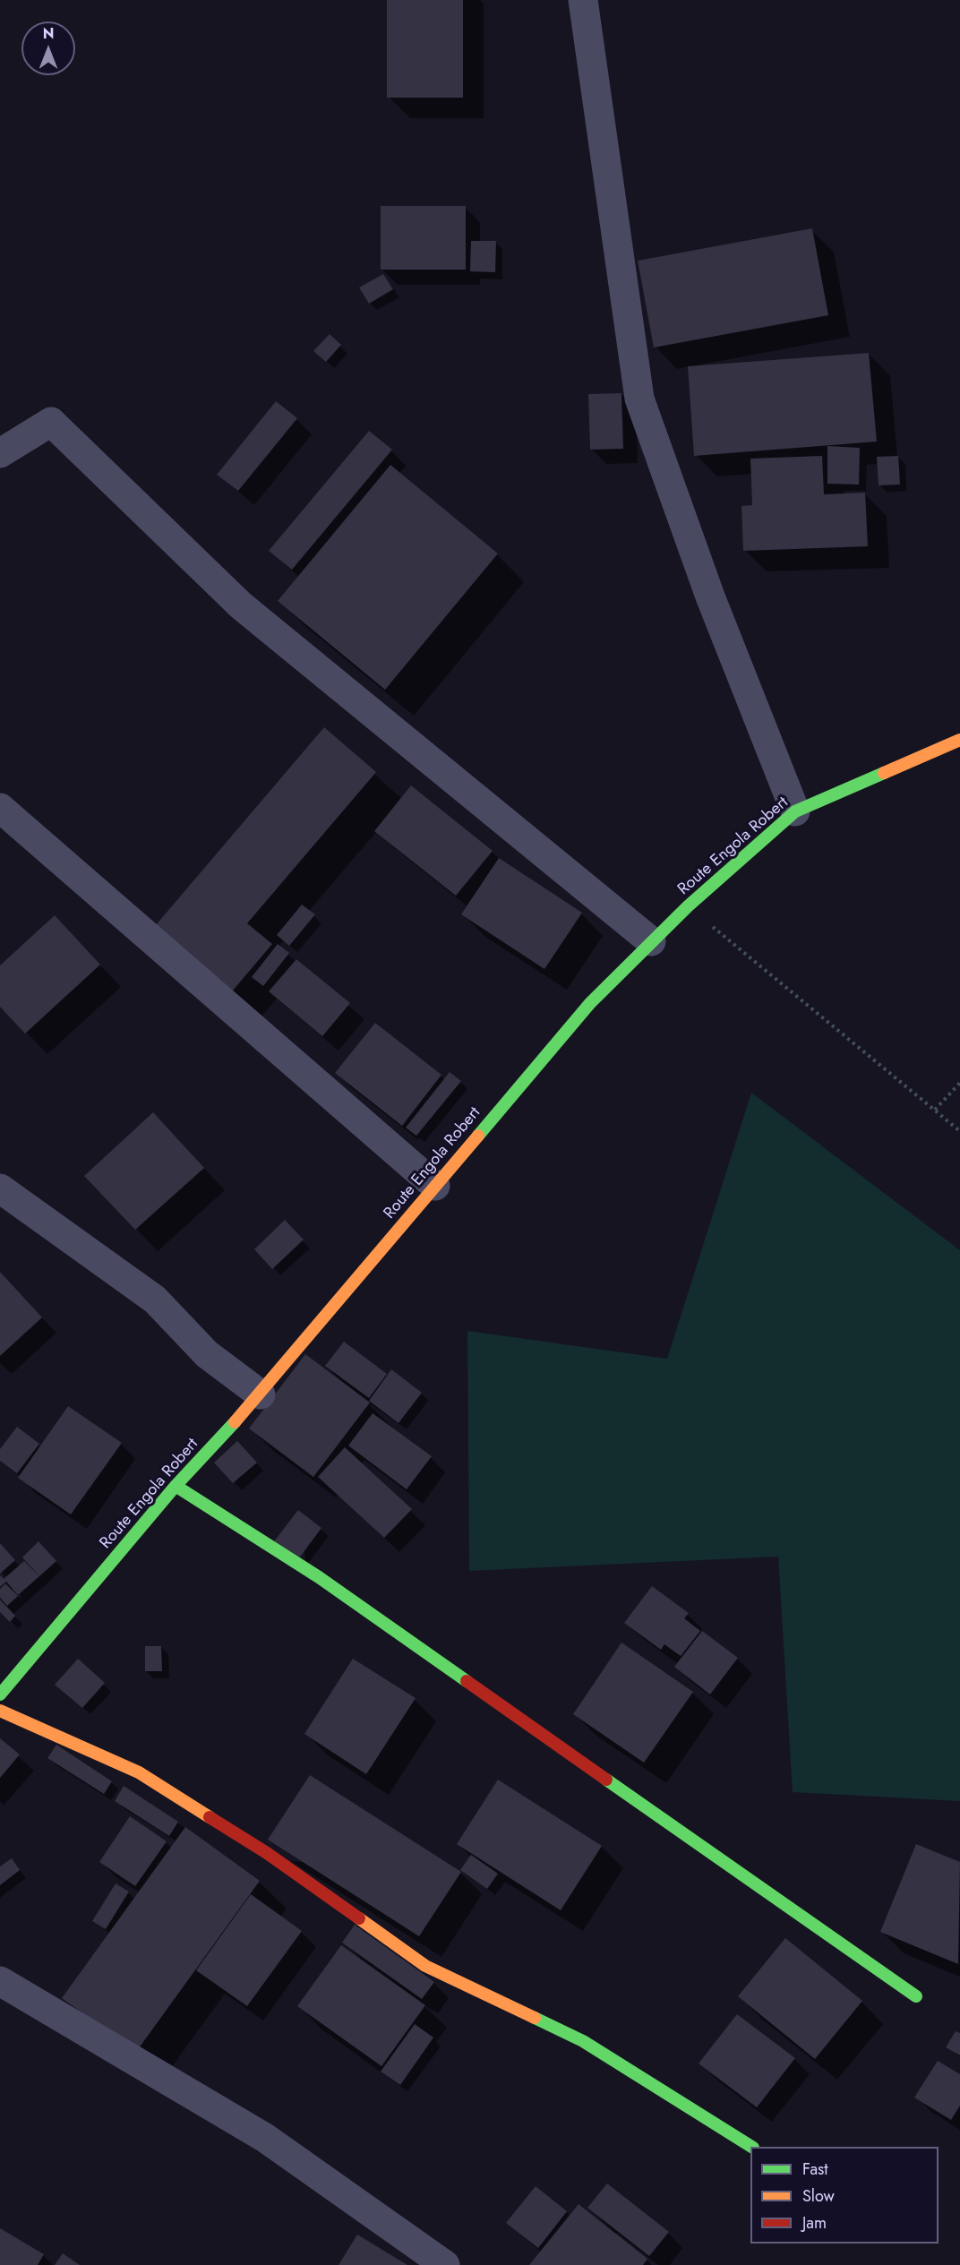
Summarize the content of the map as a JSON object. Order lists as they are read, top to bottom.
{
  "streets": {
    "street": ["Route Engola Robert"]
  },
  "legend": ["Fast", "Slow", "Jam"],
  "north": "top"
}
